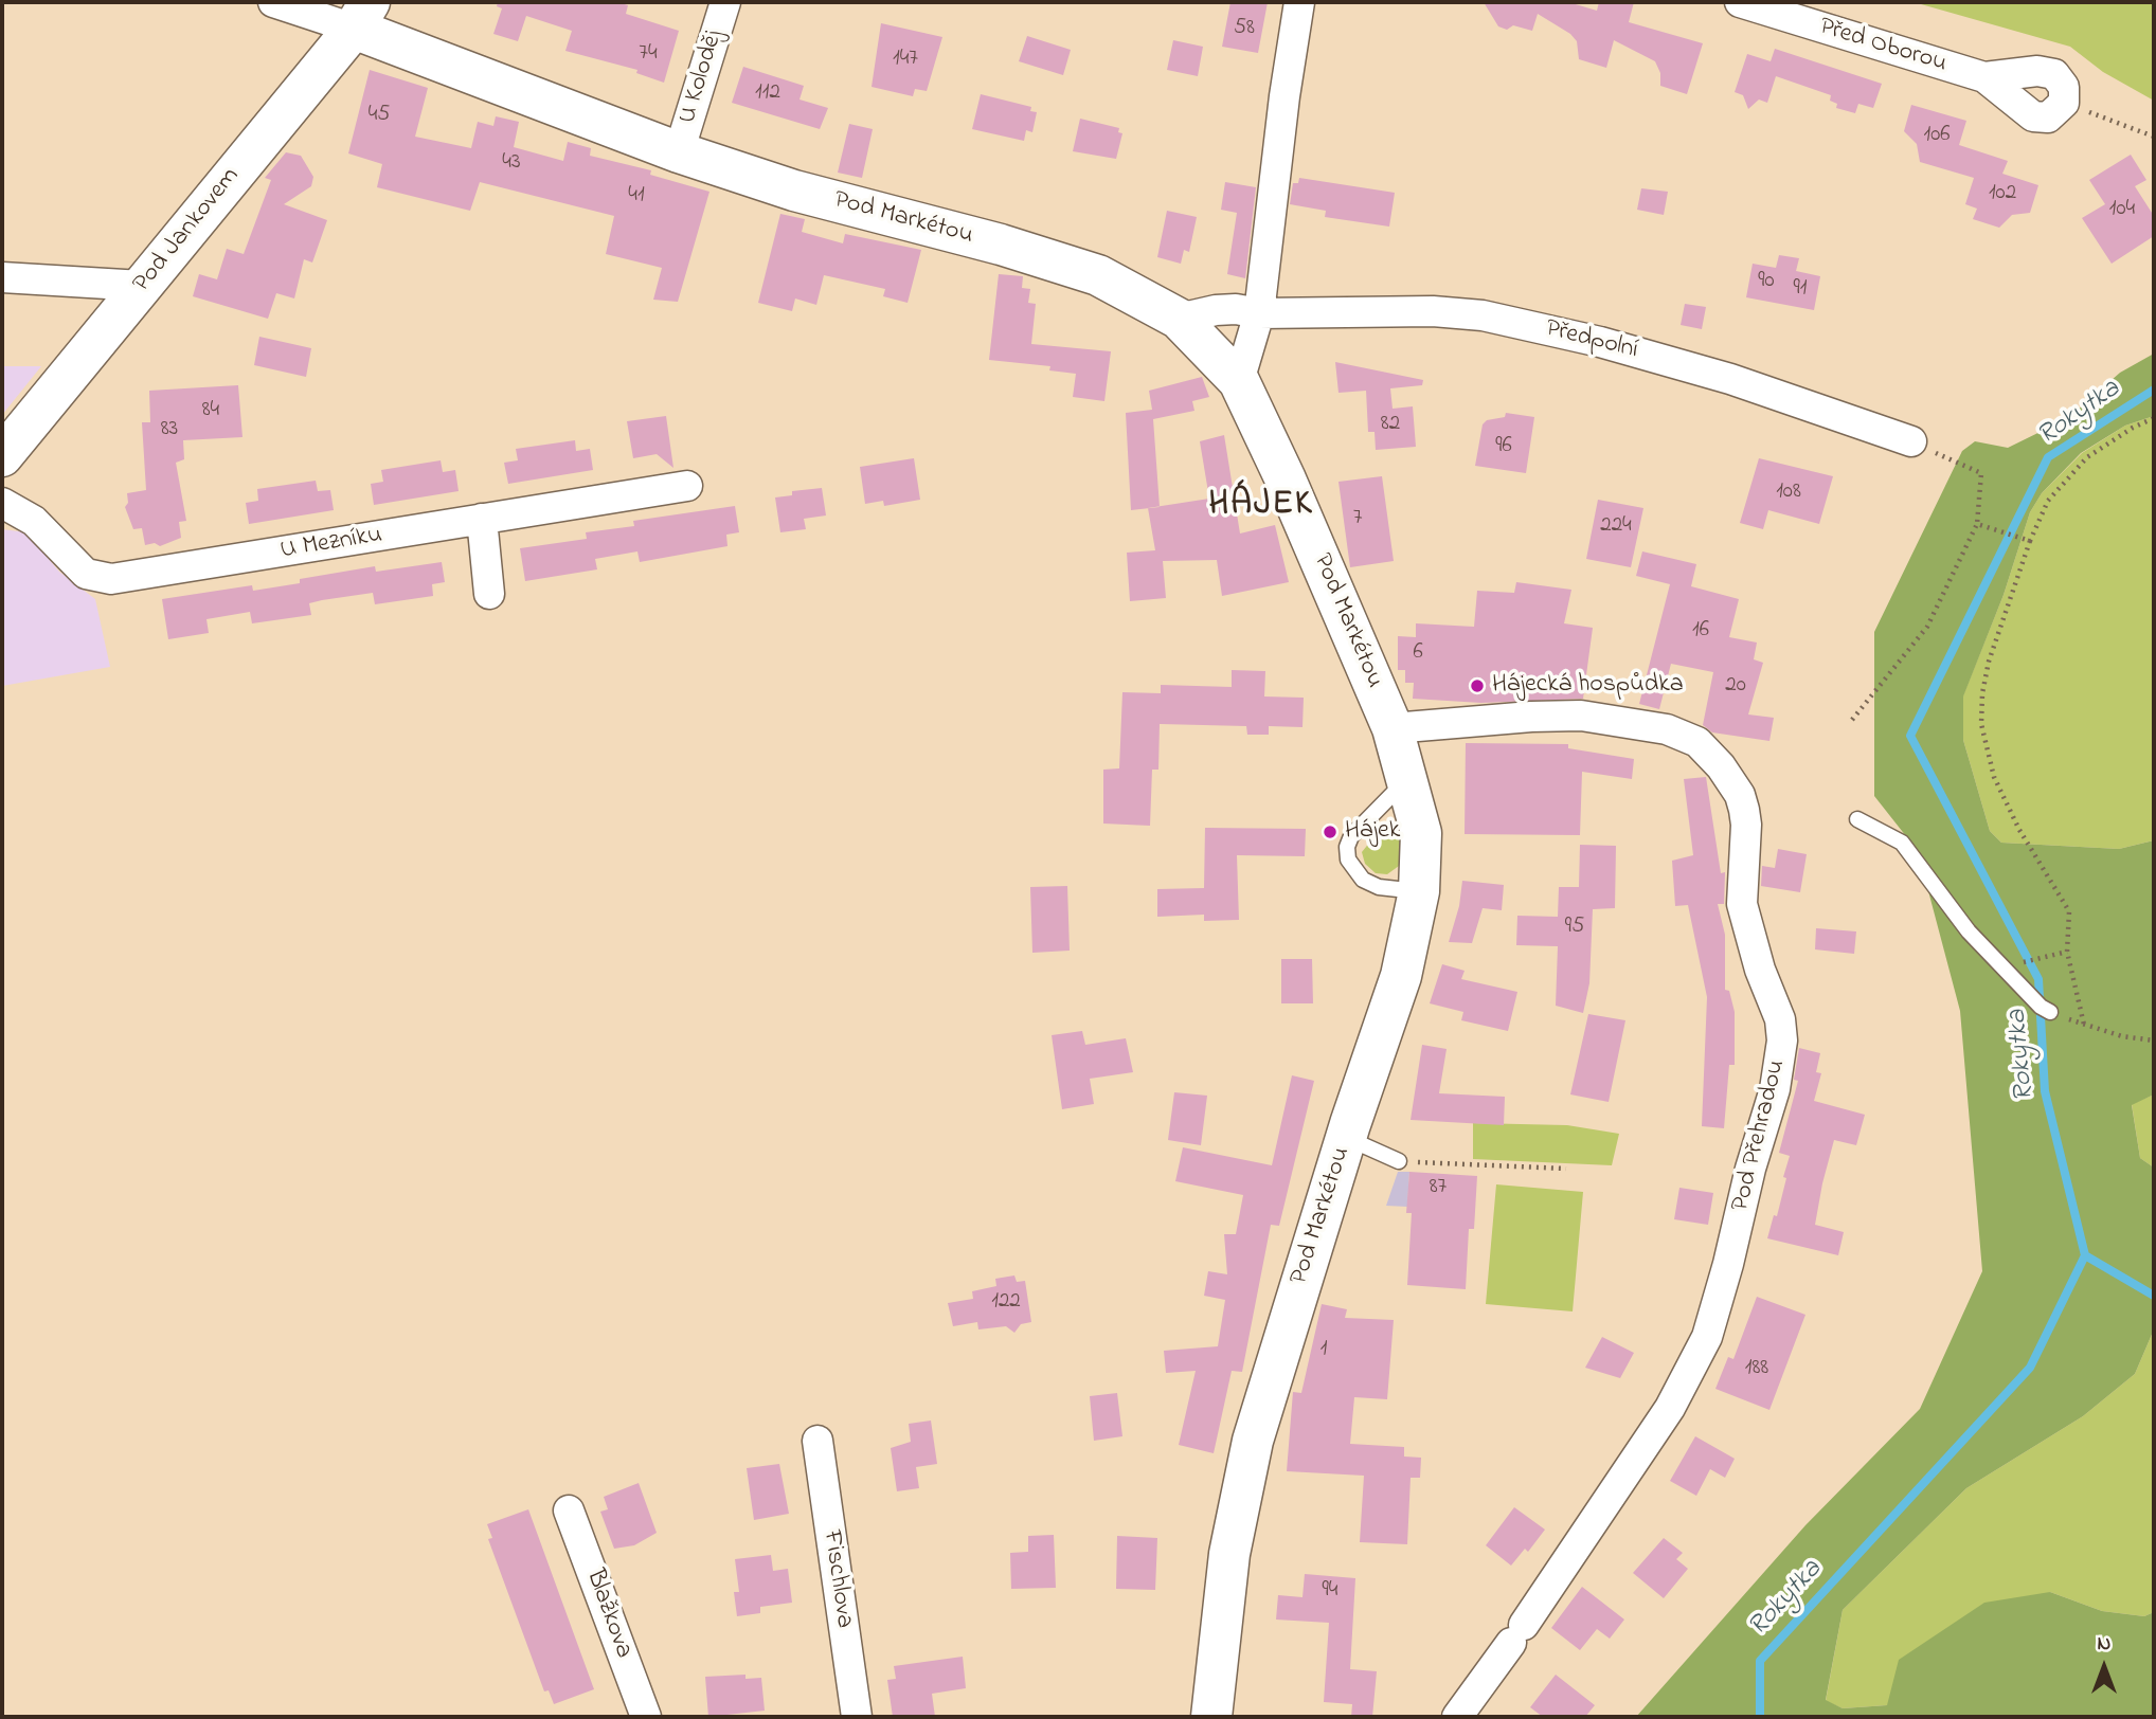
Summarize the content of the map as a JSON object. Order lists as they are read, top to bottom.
{
  "streets": {
    "street": [
      "Před Oborou",
      "U Koloděj",
      "Pod Markétou",
      "Pod Jankovem",
      "Předpolní",
      "U Mezníku",
      "Pod Přehradou",
      "Fischlova",
      "Blažkova"
    ]
  },
  "crossings": [
    ["U Koloděj", "Pod Markétou"],
    ["Pod Markétou", "Pod Jankovem"],
    ["Pod Markétou", "Předpolní"],
    ["Pod Markétou", "Pod Přehradou"]
  ],
  "districts": ["HÁJEK"],
  "water": ["Rokytka"],
  "places": ["Hájecká hospůdka", "Hájek"],
  "house_numbers": [
    "58",
    "74",
    "147",
    "112",
    "45",
    "106",
    "43",
    "102",
    "41",
    "104",
    "90",
    "91",
    "84",
    "82",
    "83",
    "96",
    "108",
    "7",
    "224",
    "16",
    "6",
    "20",
    "95",
    "87",
    "122",
    "1",
    "188",
    "94"
  ],
  "north": "top"
}
